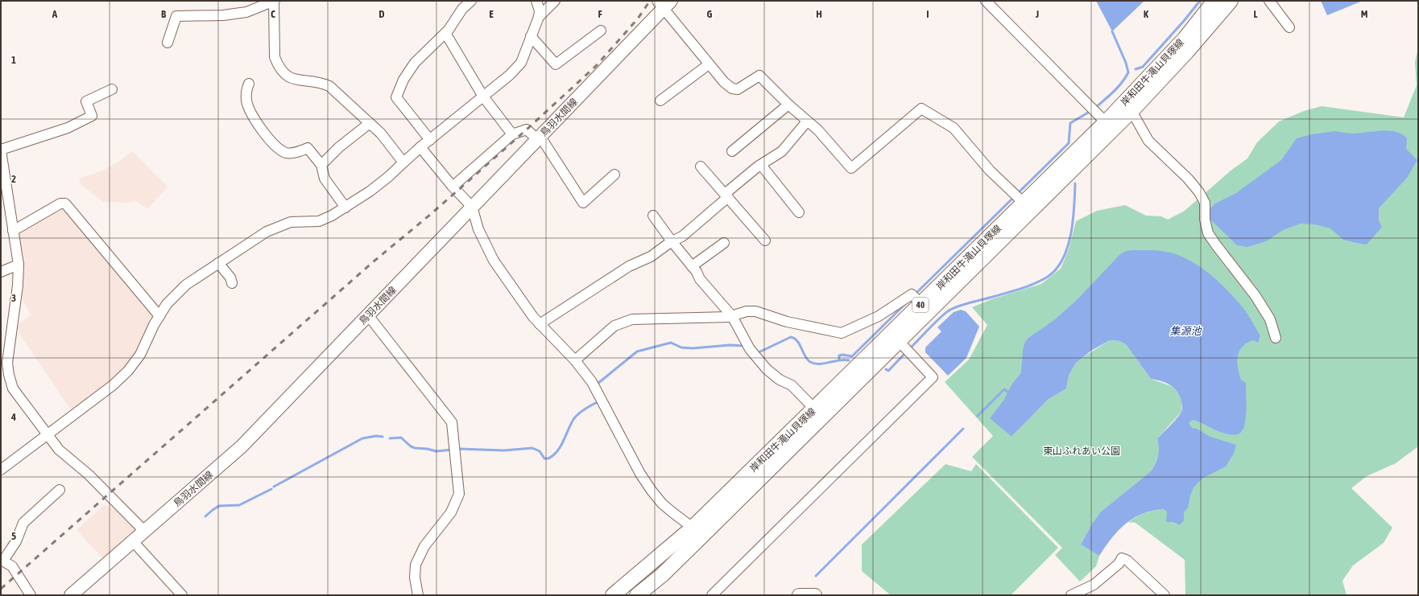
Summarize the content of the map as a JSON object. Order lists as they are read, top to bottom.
{
  "streets": {
    "main road": ["岸和田牛滝山貝塚線", "40"],
    "street": ["鳥羽水間線"]
  },
  "water": ["集源池"],
  "parks": ["東山ふれあい公園"],
  "grid": {
    "columns": [
      "A",
      "B",
      "C",
      "D",
      "E",
      "F",
      "G",
      "H",
      "I",
      "J",
      "K",
      "L",
      "M"
    ],
    "rows": [
      "1",
      "2",
      "3",
      "4",
      "5"
    ]
  }
}
